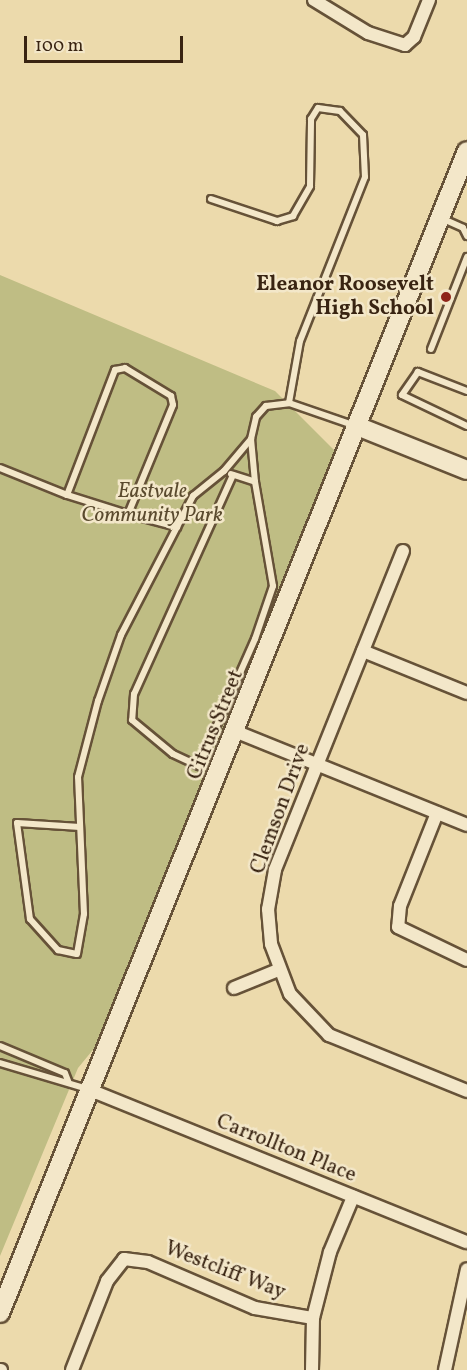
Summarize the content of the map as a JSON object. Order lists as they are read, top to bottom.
{
  "streets": {
    "street": [
      "Citrus Street",
      "Clemson Drive",
      "Carrollton Place",
      "Westcliff Way"
    ]
  },
  "crossings": [
    ["Citrus Street", "Carrollton Place"]
  ],
  "parks": ["Eastvale Community Park"],
  "places": ["Eleanor Roosevelt High School"],
  "scale_bar": "100 m"
}
